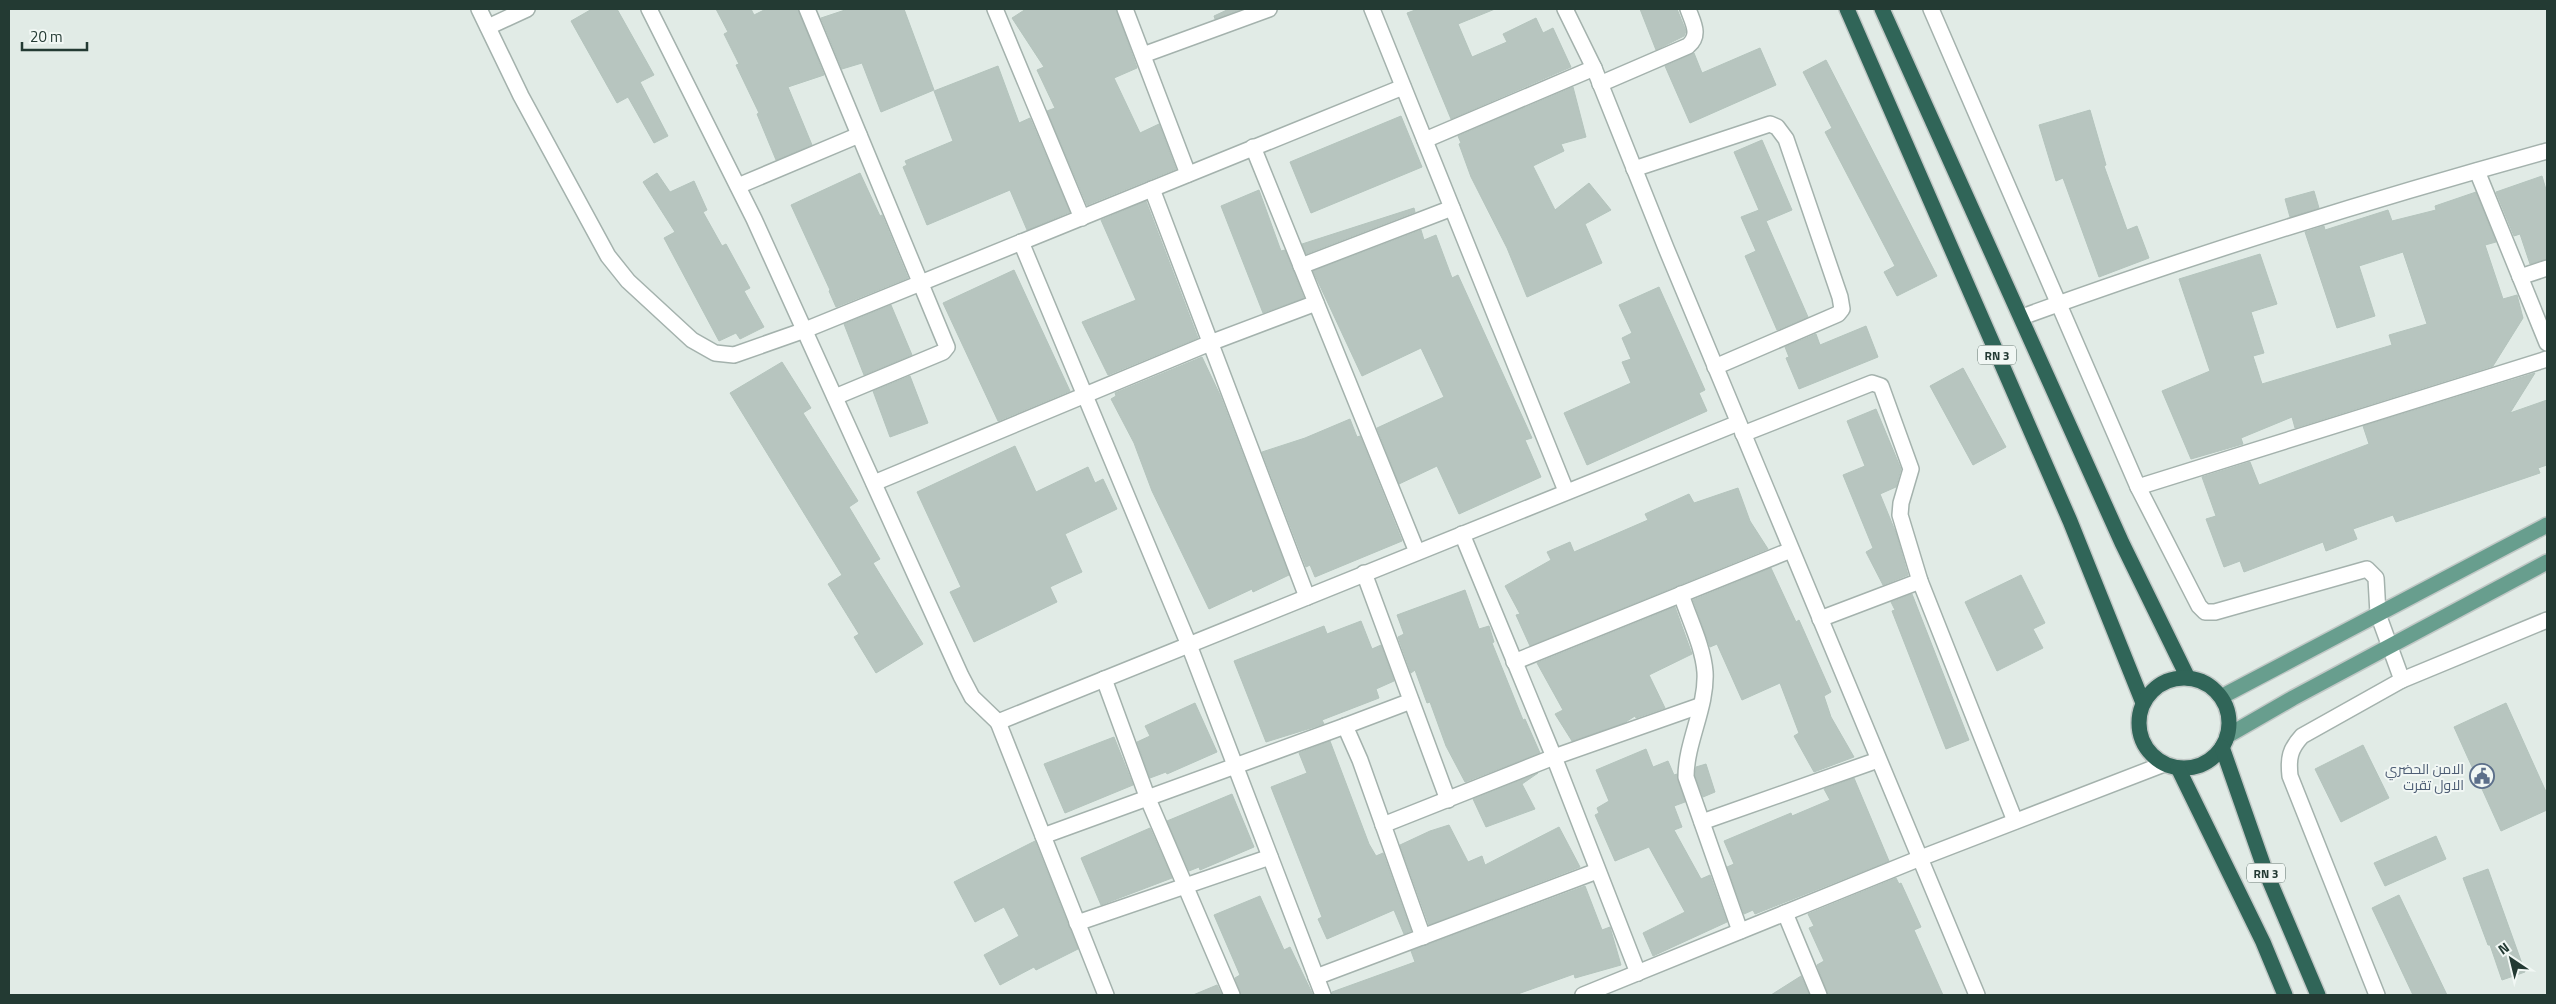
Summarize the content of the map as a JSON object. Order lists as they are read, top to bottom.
{
  "streets": {
    "highway": ["RN 3"]
  },
  "places": {
    "public building": ["الامن الحضري الاول تقرت"]
  },
  "scale_bar": "20 m",
  "north": "top left"
}
